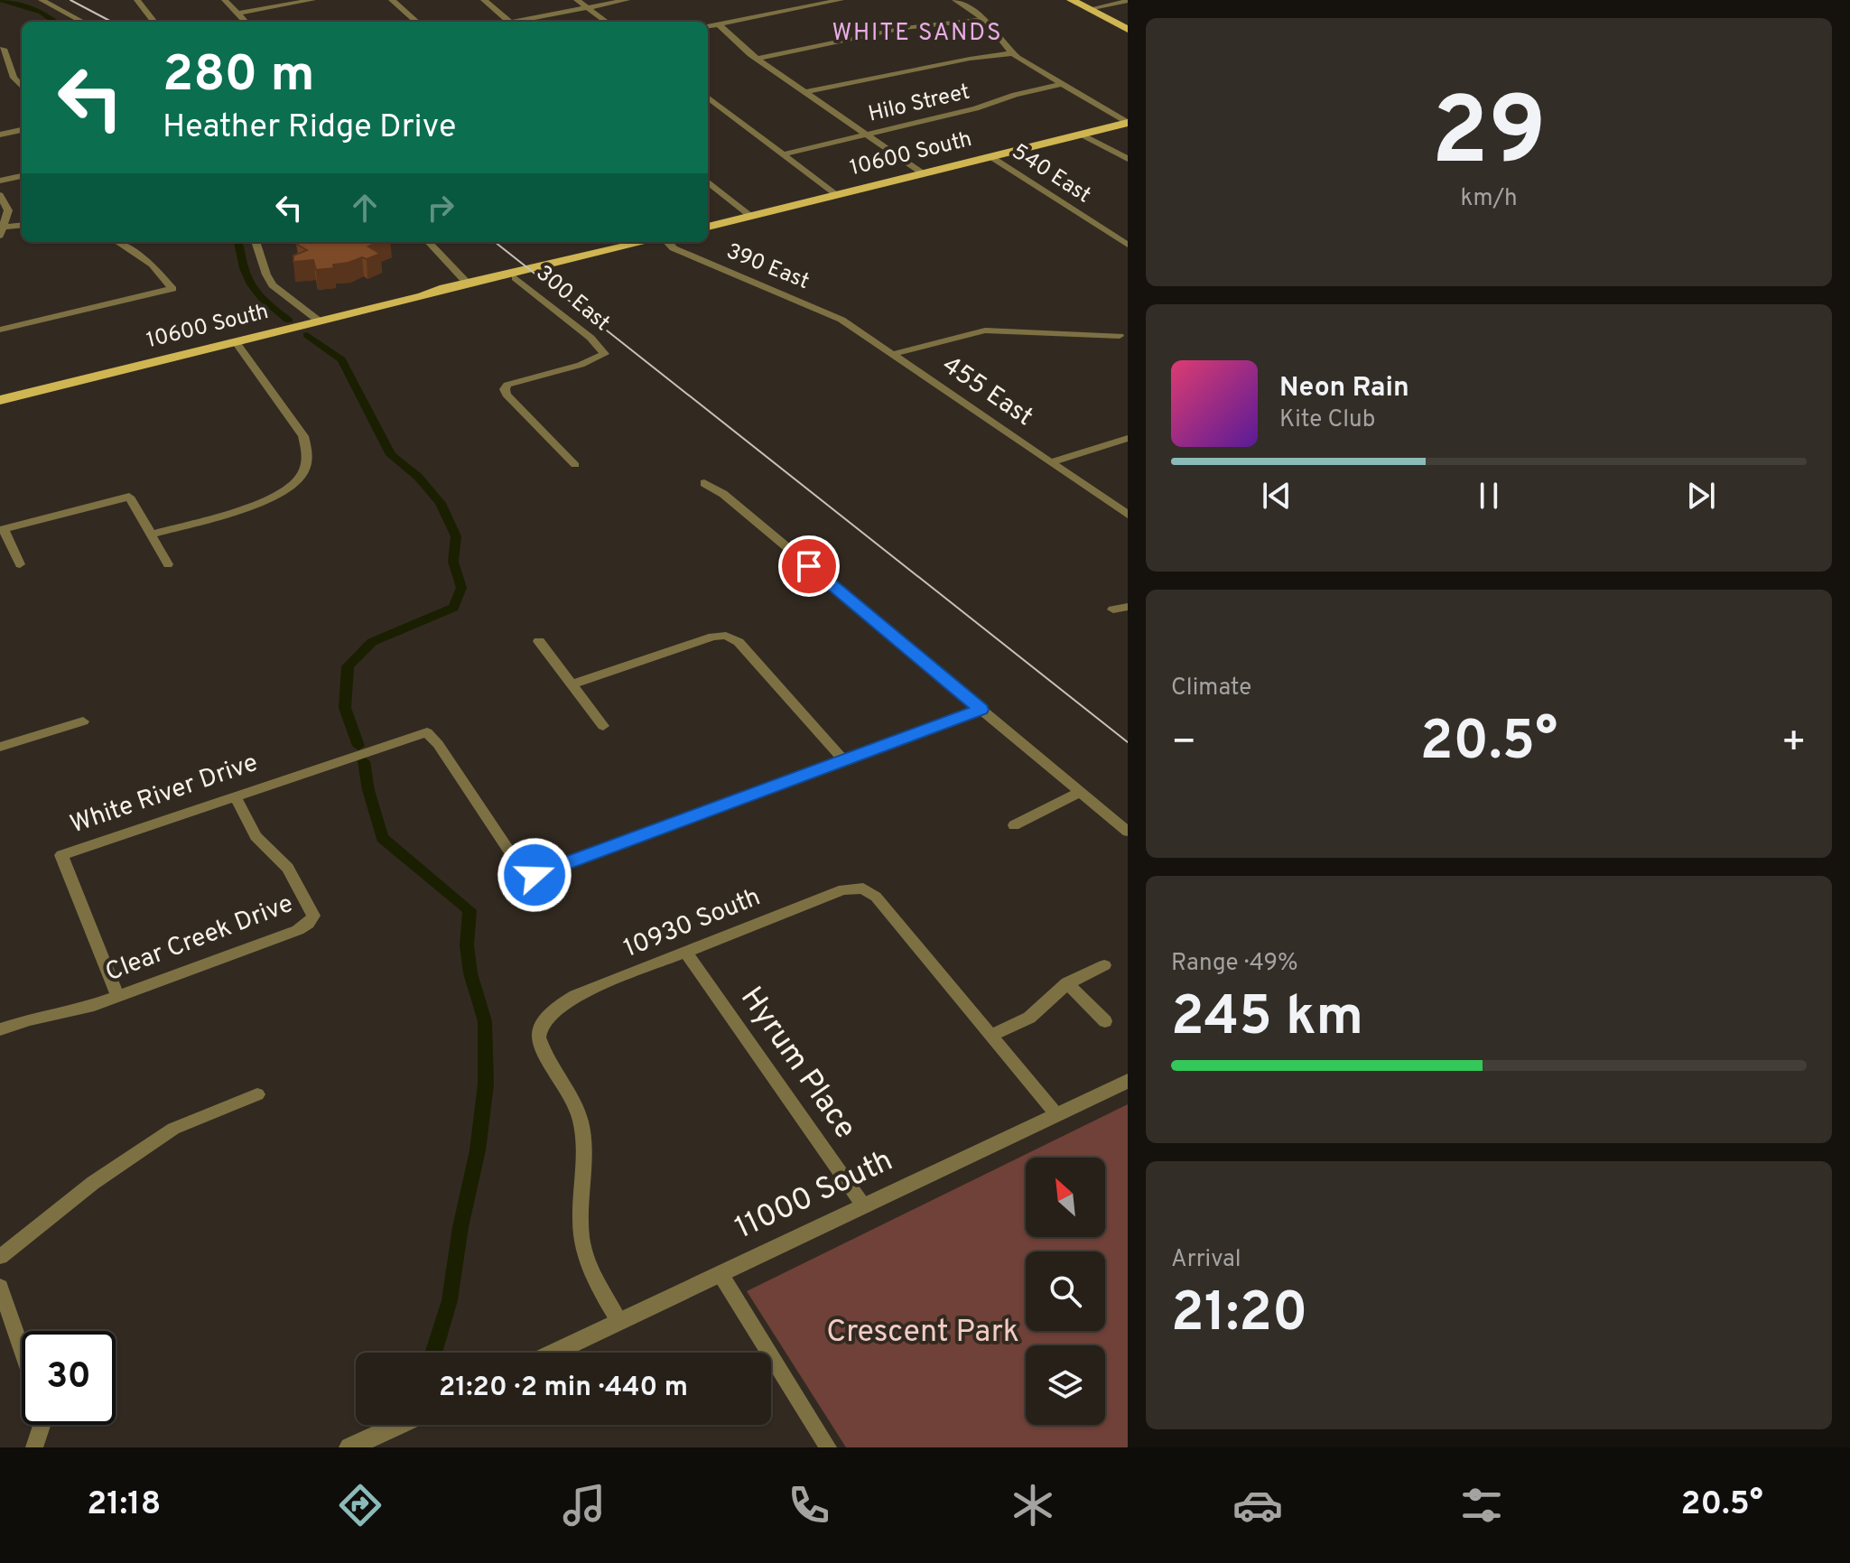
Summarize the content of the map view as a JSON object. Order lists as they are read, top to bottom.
{
  "streets": {
    "main road": ["10600 South"],
    "street": [
      "Hilo Street",
      "540 East",
      "390 East",
      "300 East",
      "455 East",
      "White River Drive",
      "10930 South",
      "Clear Creek Drive",
      "Hyrum Place",
      "11000 South"
    ]
  },
  "crossings": [
    ["10600 South", "540 East"],
    ["10600 South", "300 East"],
    ["390 East", "455 East"],
    ["White River Drive", "Clear Creek Drive"],
    ["10930 South", "Hyrum Place"],
    ["10930 South", "11000 South"],
    ["Hyrum Place", "11000 South"]
  ],
  "districts": ["WHITE SANDS"],
  "parks": ["Crescent Park"],
  "north": "top left",
  "page": {
    "tile": [
      ["29", "km/h"],
      "Climate",
      ["Range · 49%", "245 km"],
      ["Arrival", "21:20"]
    ],
    "turn": ["280 m", "Heather Ridge Drive"],
    "song": ["Neon Rain", "Kite Club"],
    "heat": ["−", "20.5°", "+"],
    "limit": "30",
    "trip": "21:20 · 2 min · 440 m",
    "tabs": ["21:18", "20.5°"]
  }
}
